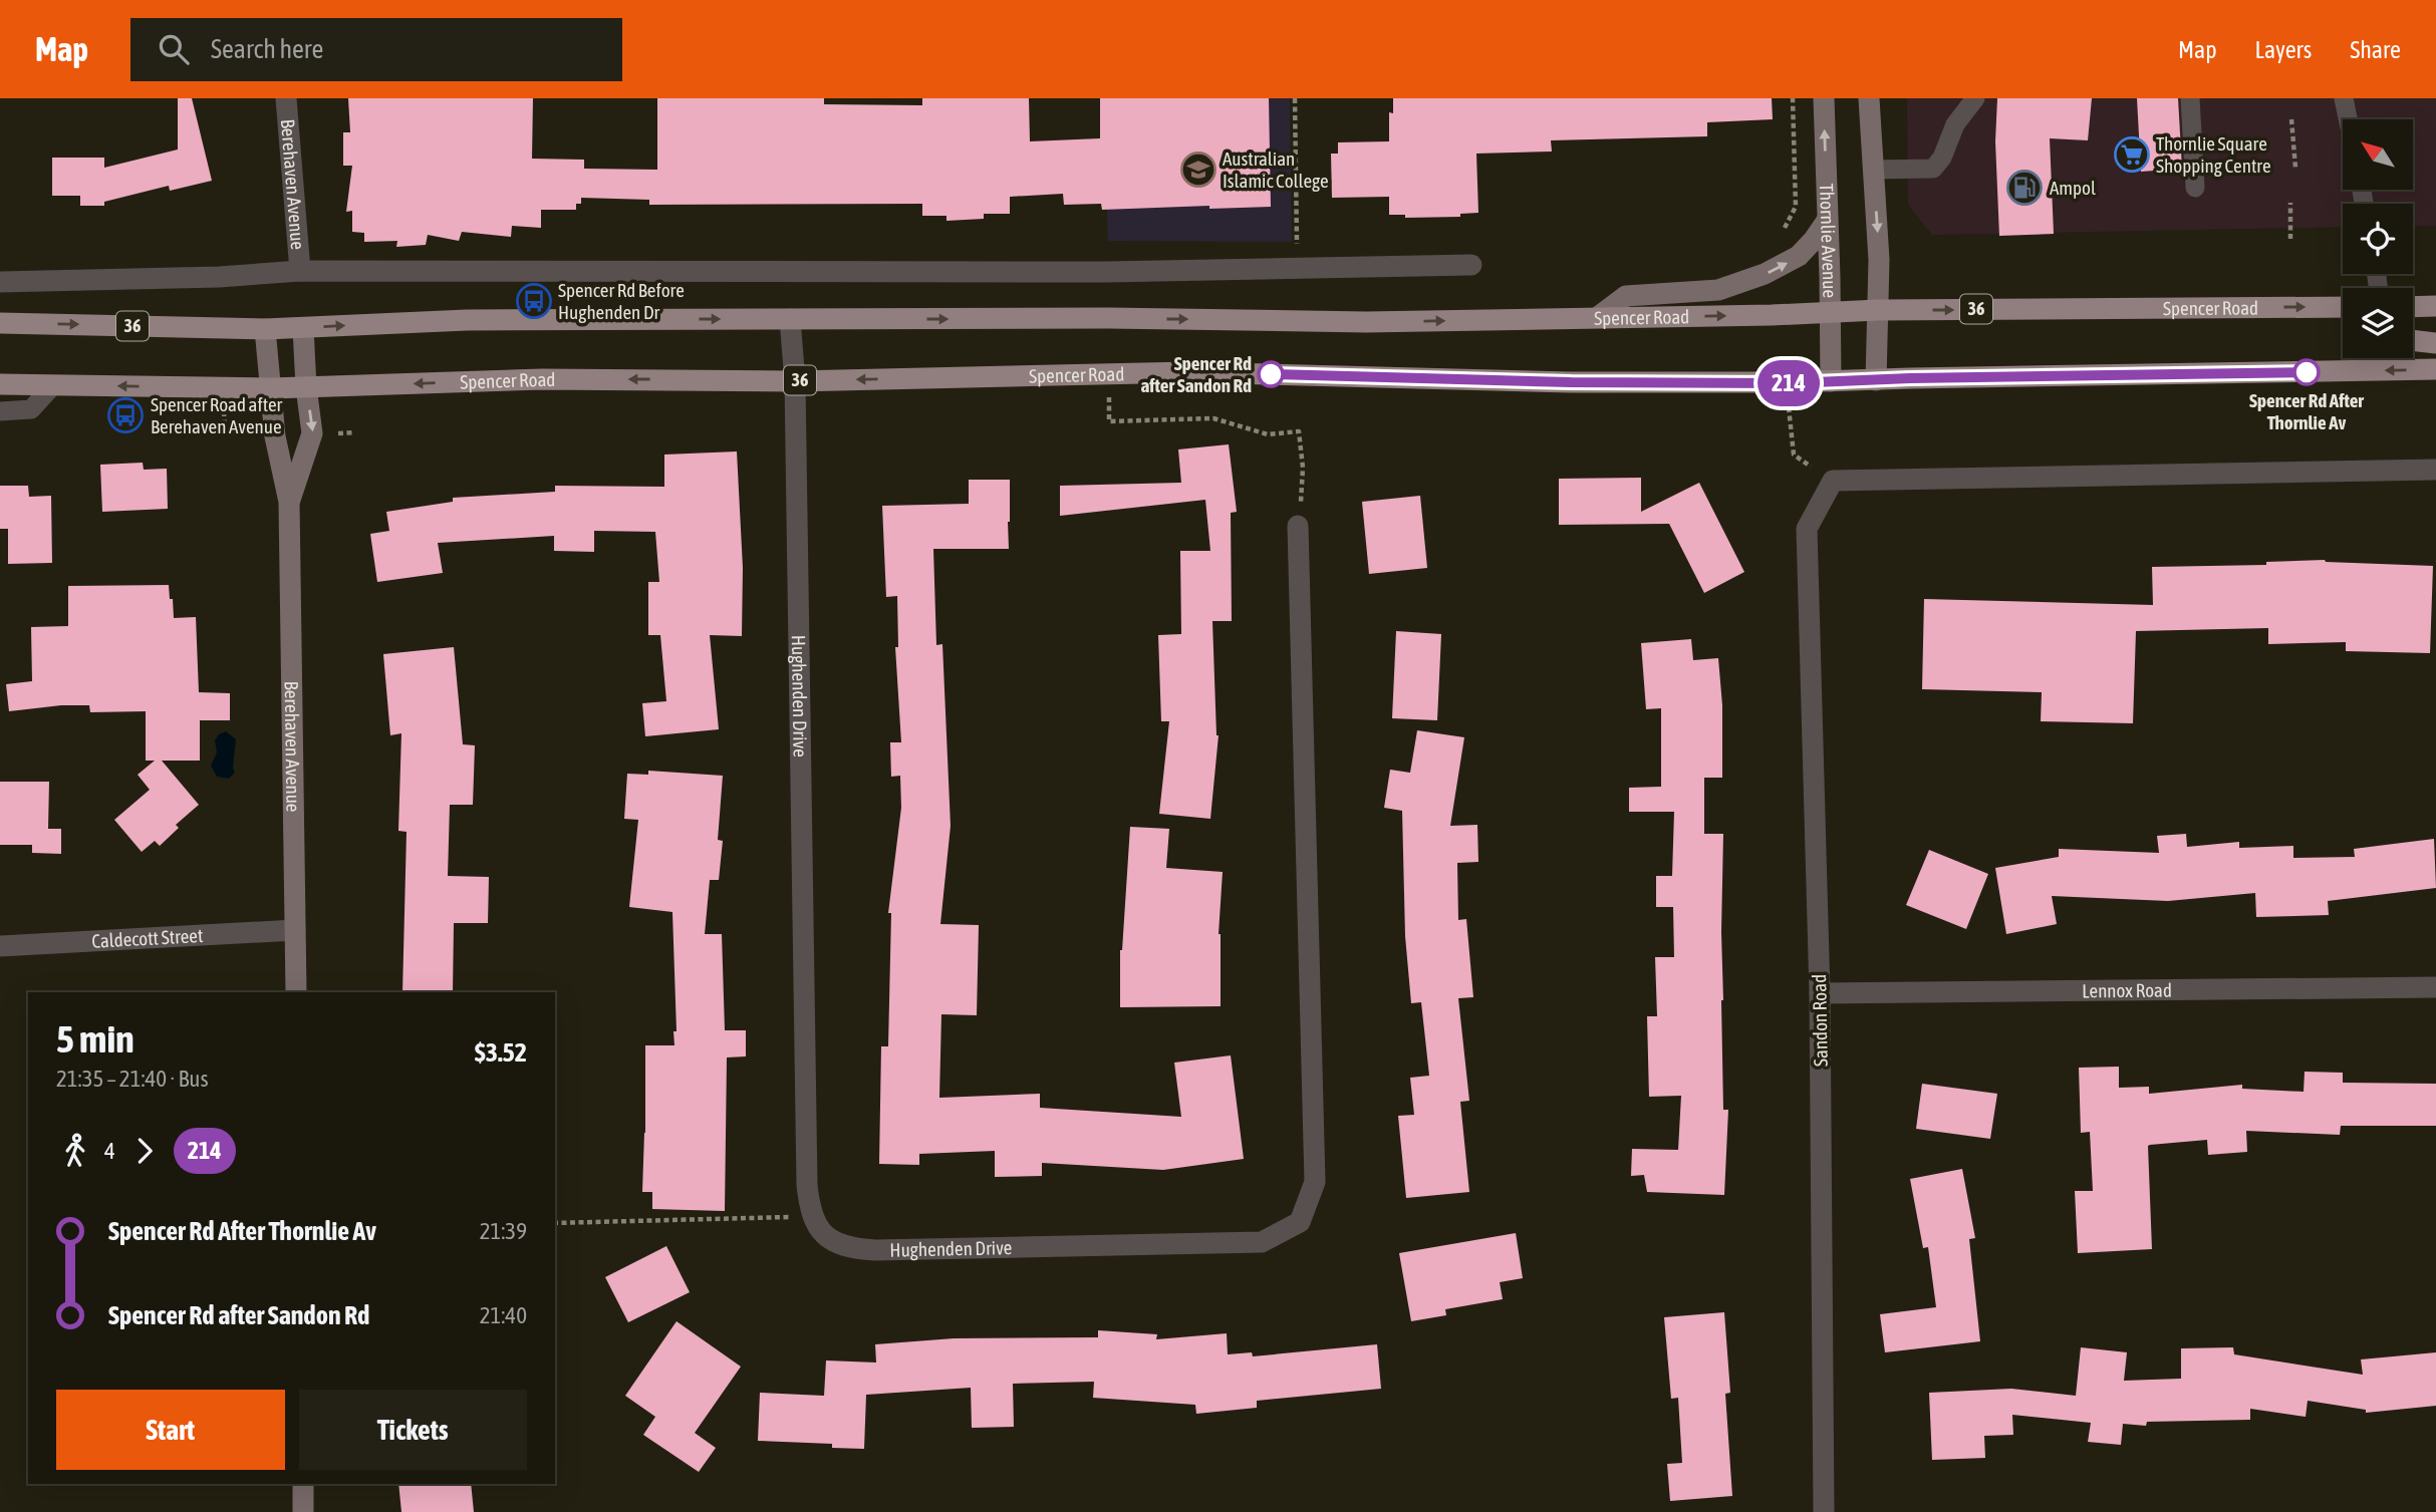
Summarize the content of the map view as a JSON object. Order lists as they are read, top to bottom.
{
  "streets": {
    "main road": ["Spencer Road", "36"],
    "street": [
      "Berehaven Avenue",
      "Thornlie Avenue",
      "Hughenden Drive",
      "Caldecott Street",
      "Lennox Road",
      "Sandon Road"
    ]
  },
  "crossings": [
    ["Berehaven Avenue", "Spencer Road"],
    ["Berehaven Avenue", "Caldecott Street"],
    ["Thornlie Avenue", "Spencer Road"],
    ["Spencer Road", "Hughenden Drive"],
    ["Lennox Road", "Sandon Road"]
  ],
  "places": {
    "supermarket": ["Thornlie Square Shopping Centre"],
    "school or university": ["Australian Islamic College"],
    "fuel station": ["Ampol"],
    "bus stop": ["Spencer Rd Before Hughenden Dr", "Spencer Road after Berehaven Avenue"],
    "other": ["Spencer Rd After Thornlie Av", "Spencer Rd after Sandon Rd"]
  },
  "lines": ["bus line 214"],
  "north": "top left",
  "page": {
    "header": "Map",
    "search": "Search here",
    "nav": ["Map", "Layers", "Share"],
    "on_map": "214",
    "heading": ["5 min", "21:35 – 21:40 · Bus", "$3.52"],
    "legs": ["4", "214"],
    "list": [
      {
        "name": "Spencer Rd After Thornlie Av",
        "value": "21:39"
      },
      {
        "name": "Spencer Rd after Sandon Rd",
        "value": "21:40"
      }
    ],
    "buttons": ["Start", "Tickets"]
  }
}
